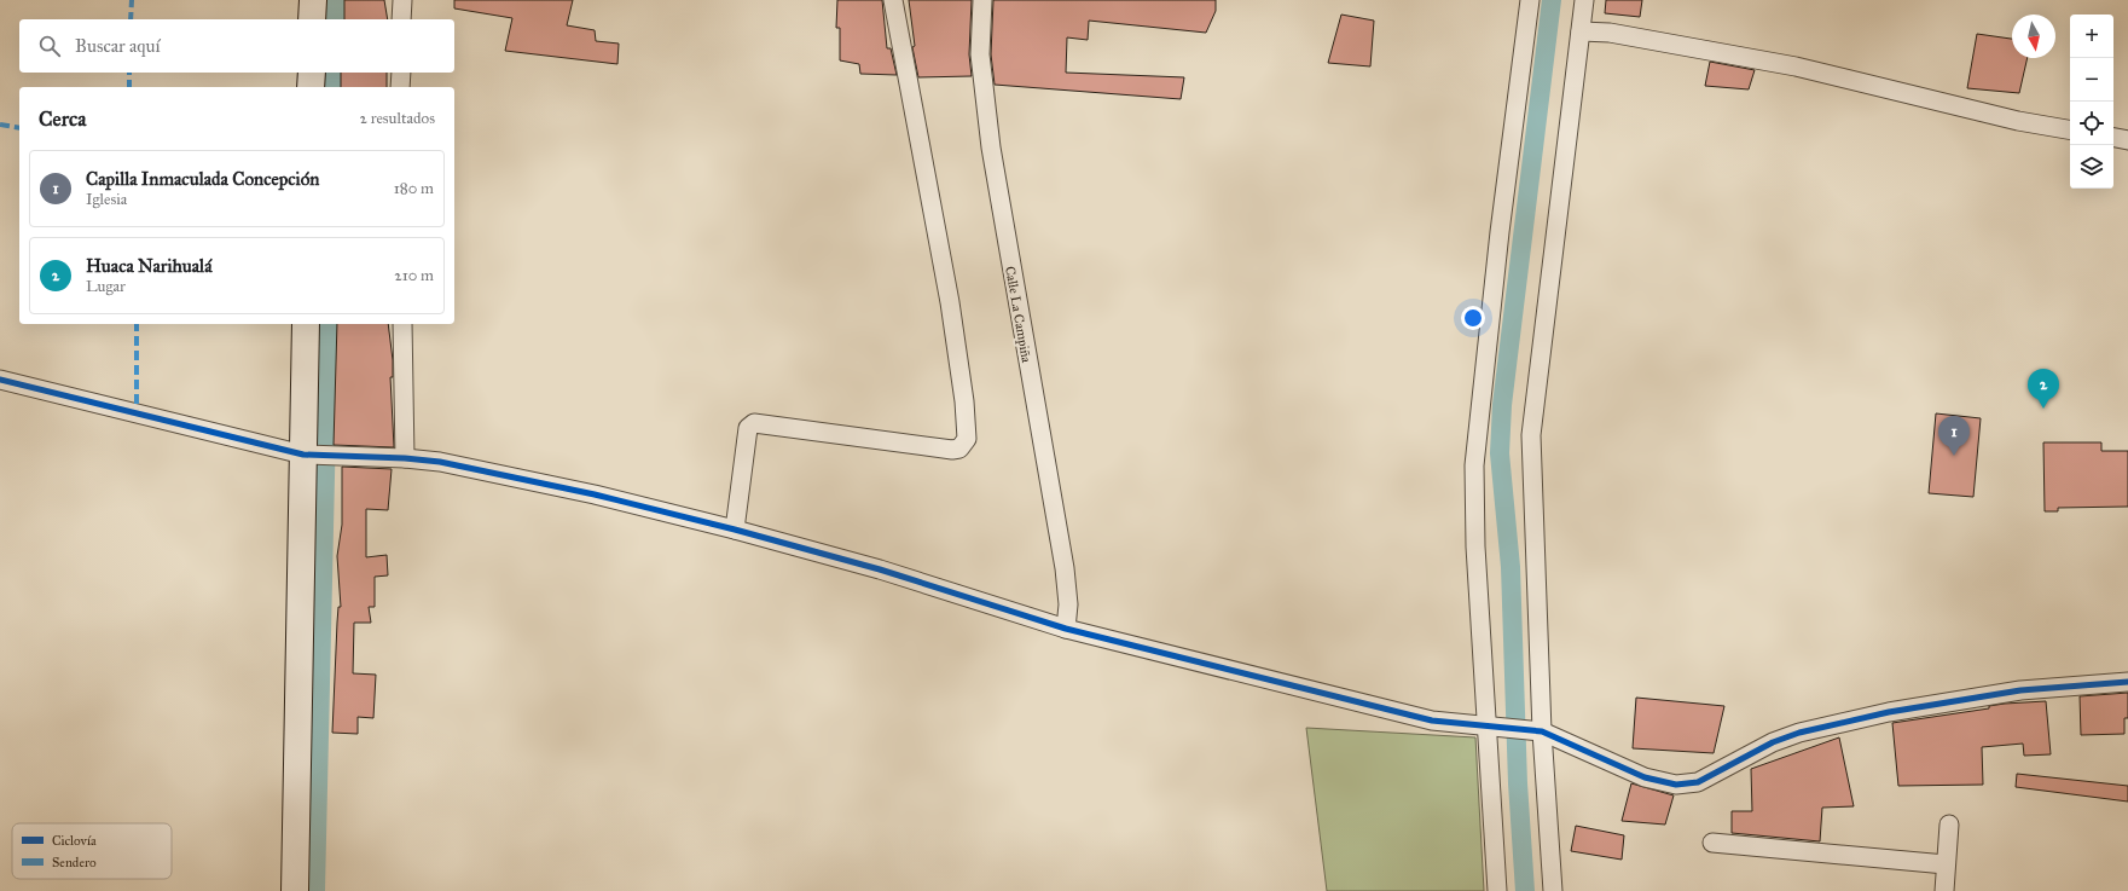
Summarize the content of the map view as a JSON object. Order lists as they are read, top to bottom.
{
  "streets": {
    "street": ["Calle La Campiña"]
  },
  "legend": ["Ciclovía", "Sendero"],
  "north": "bottom",
  "page": {
    "map_buttons": ["+", "−"],
    "search": "Buscar aquí",
    "heading": ["Cerca", "2 resultados"],
    "list": [
      {
        "mark": "1",
        "name": "Capilla Inmaculada Concepción",
        "note": "Iglesia",
        "value": "180 m"
      },
      {
        "mark": "2",
        "name": "Huaca Narihualá",
        "note": "Lugar",
        "value": "210 m"
      }
    ],
    "pins": ["2", "1"]
  }
}
